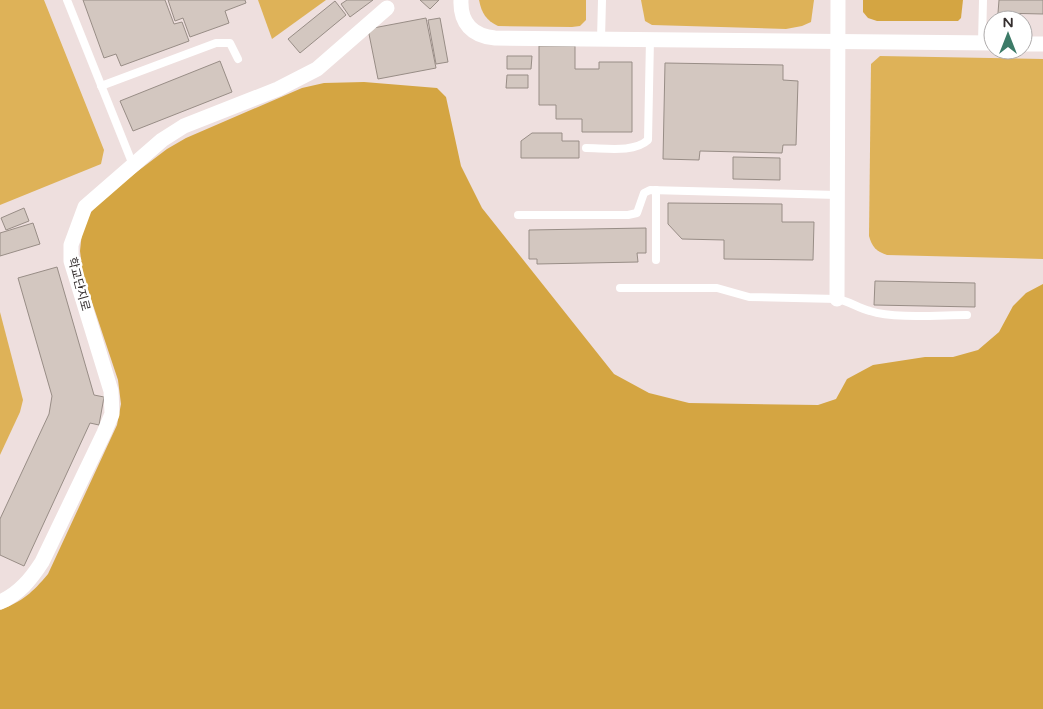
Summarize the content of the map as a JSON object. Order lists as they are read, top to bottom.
{
  "streets": {
    "street": ["학교단지로"]
  },
  "north": "top"
}
